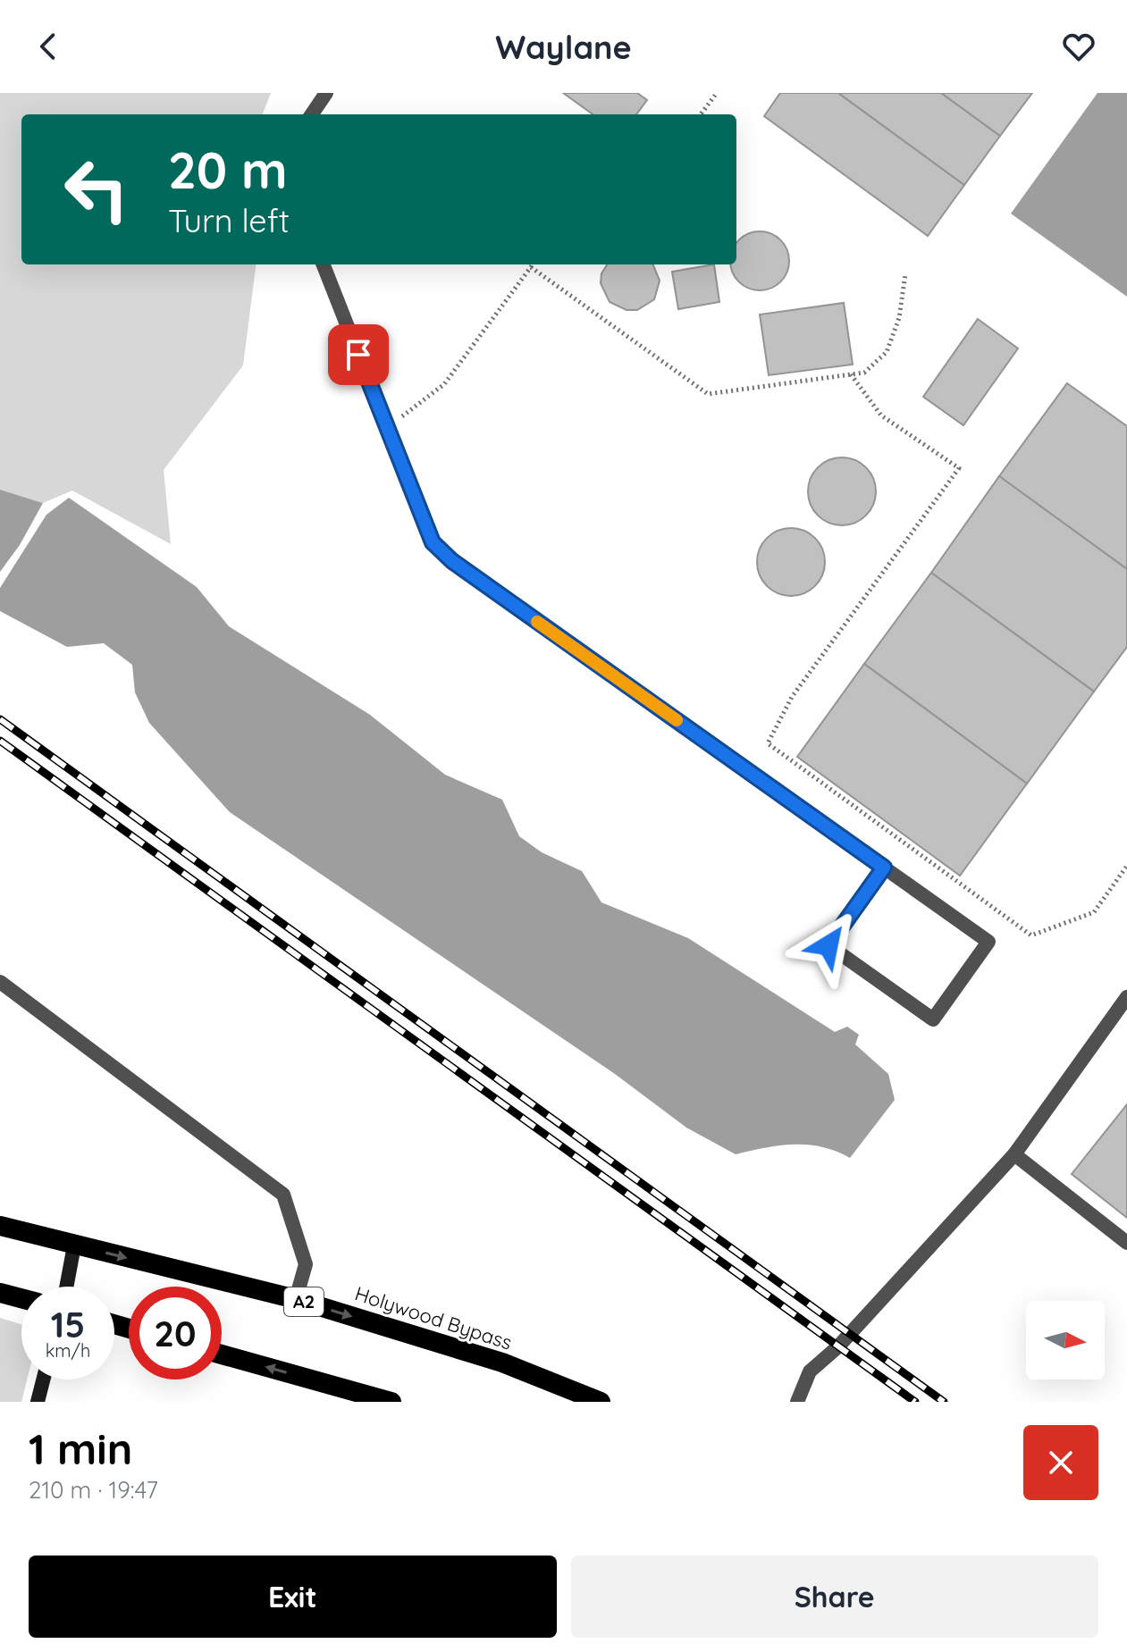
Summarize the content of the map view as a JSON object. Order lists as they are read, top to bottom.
{
  "streets": {
    "highway": ["A2", "Holywood Bypass"]
  },
  "north": "right",
  "page": {
    "header": "Waylane",
    "turn": ["20 m", "Turn left"],
    "speed": "15 km/h",
    "limit": "20",
    "heading": ["1 min", "210 m · 19:47"],
    "buttons": ["Exit", "Share"]
  }
}
